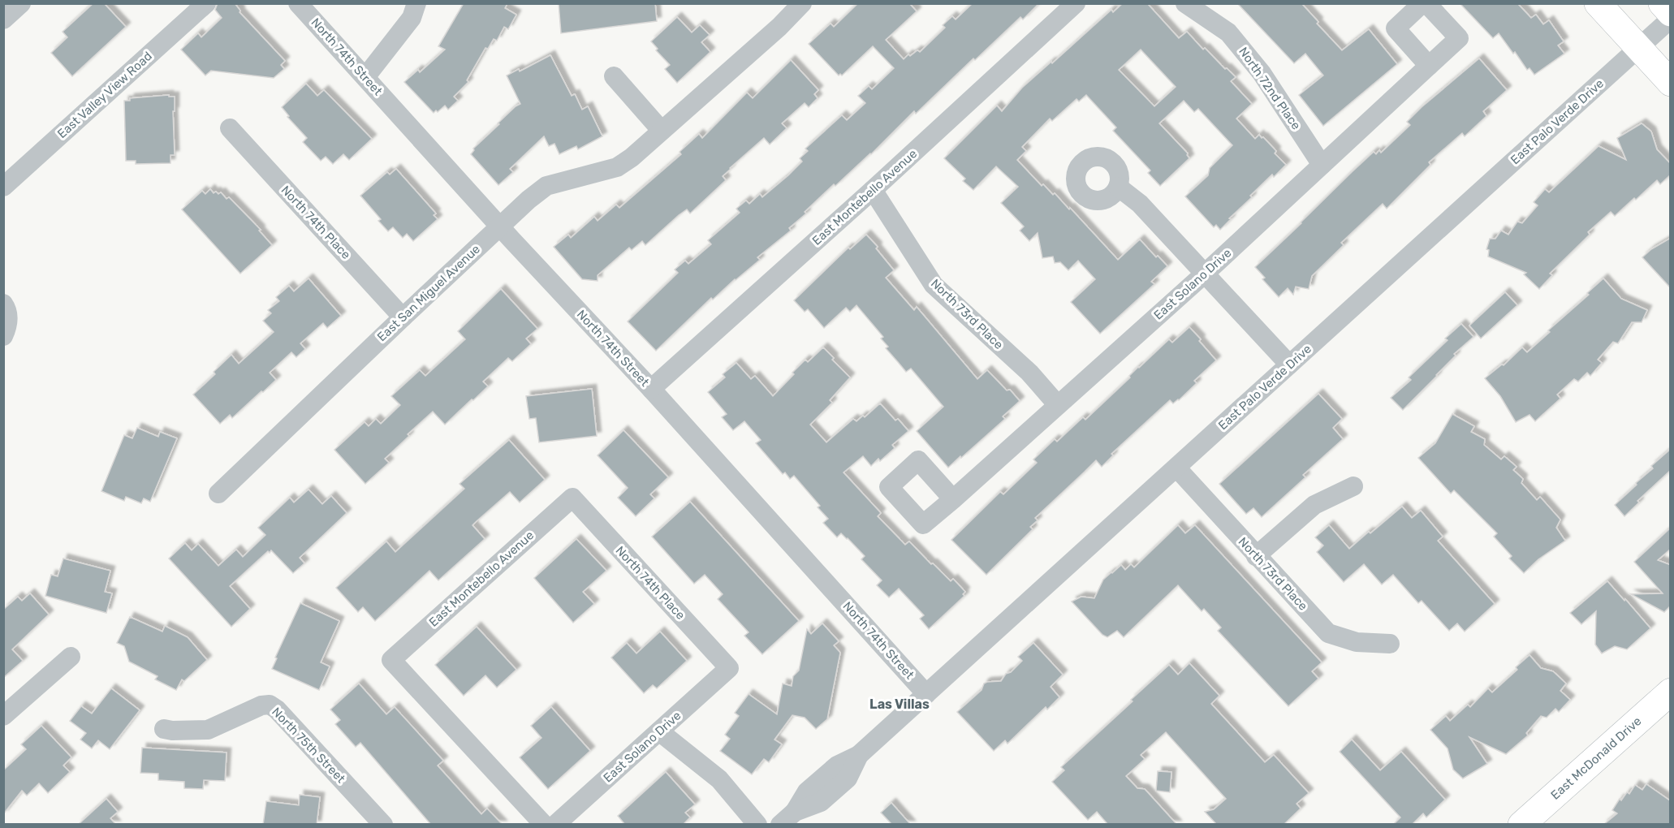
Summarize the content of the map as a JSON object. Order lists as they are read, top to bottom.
{
  "streets": {
    "main road": ["East McDonald Drive"],
    "street": [
      "North 74th Street",
      "North 72nd Place",
      "East Valley View Road",
      "East Palo Verde Drive",
      "East Montebello Avenue",
      "North 74th Place",
      "East Solano Drive",
      "East San Miguel Avenue",
      "North 73rd Place",
      "North 75th Street"
    ]
  },
  "crossings": [
    ["North 74th Street", "East Palo Verde Drive"],
    ["North 74th Street", "East Montebello Avenue"],
    ["North 74th Street", "East San Miguel Avenue"],
    ["North 72nd Place", "East Solano Drive"],
    ["East Palo Verde Drive", "North 73rd Place"],
    ["East Montebello Avenue", "North 74th Place"],
    ["East Montebello Avenue", "North 73rd Place"],
    ["North 74th Place", "East Solano Drive"],
    ["North 74th Place", "East San Miguel Avenue"],
    ["East Solano Drive", "North 73rd Place"]
  ],
  "districts": ["Las Villas"]
}
